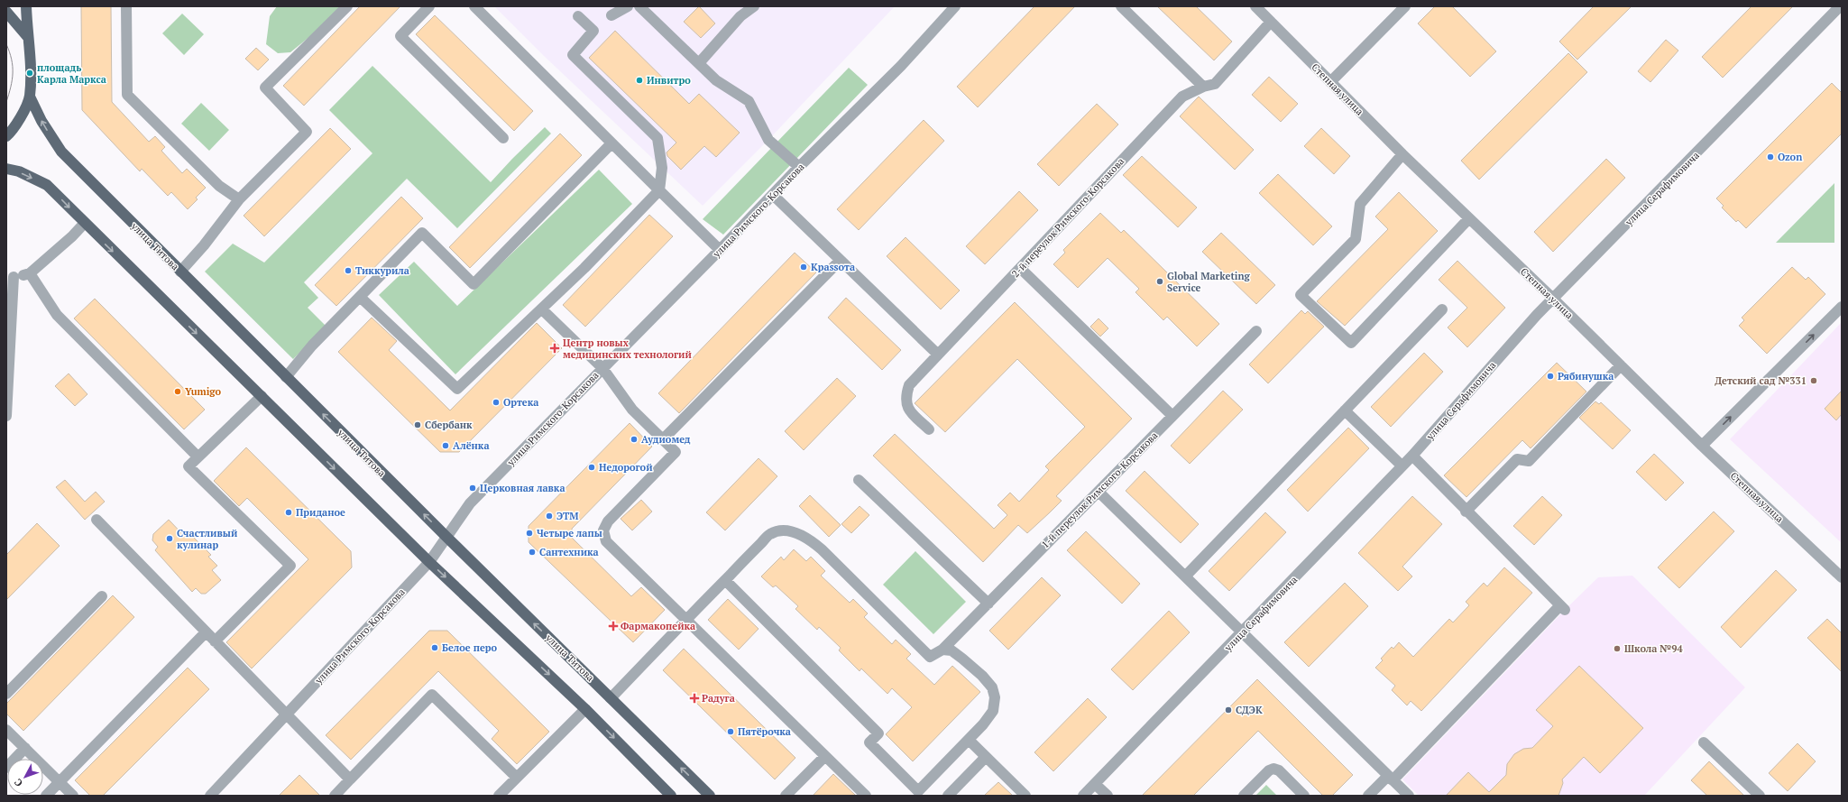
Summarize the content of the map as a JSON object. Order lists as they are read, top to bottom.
{
  "streets": {
    "main road": ["улица Титова"],
    "street": [
      "Степная улица",
      "улица Серафимовича",
      "улица Римского-Корсакова",
      "2-й переулок Римского-Корсакова",
      "1-й переулок Римского-Корсакова"
    ]
  },
  "crossings": [
    ["Степная улица", "улица Серафимовича"],
    ["Степная улица", "2-й переулок Римского-Корсакова"],
    ["улица Римского-Корсакова", "улица Титова"]
  ],
  "places": {
    "other": [
      "площадь Карла Маркса",
      "Инвитро",
      "Ozon",
      "Краssота",
      "Тиккурила",
      "Global Marketing Service",
      "Рябинушка",
      "Детский сад №331",
      "Yumigo",
      "Ортека",
      "Сбербанк",
      "Аудиомед",
      "Алёнка",
      "Недорогой",
      "Церковная лавка",
      "Приданое",
      "ЭТМ",
      "Четыре лапы",
      "Счастливый кулинар",
      "Сантехника",
      "Белое перо",
      "Школа №94",
      "СДЭК",
      "Пятёрочка"
    ],
    "health": ["Центр новых медицинских технологий", "Фармакопейка", "Радуга"]
  },
  "north": "bottom left"
}
